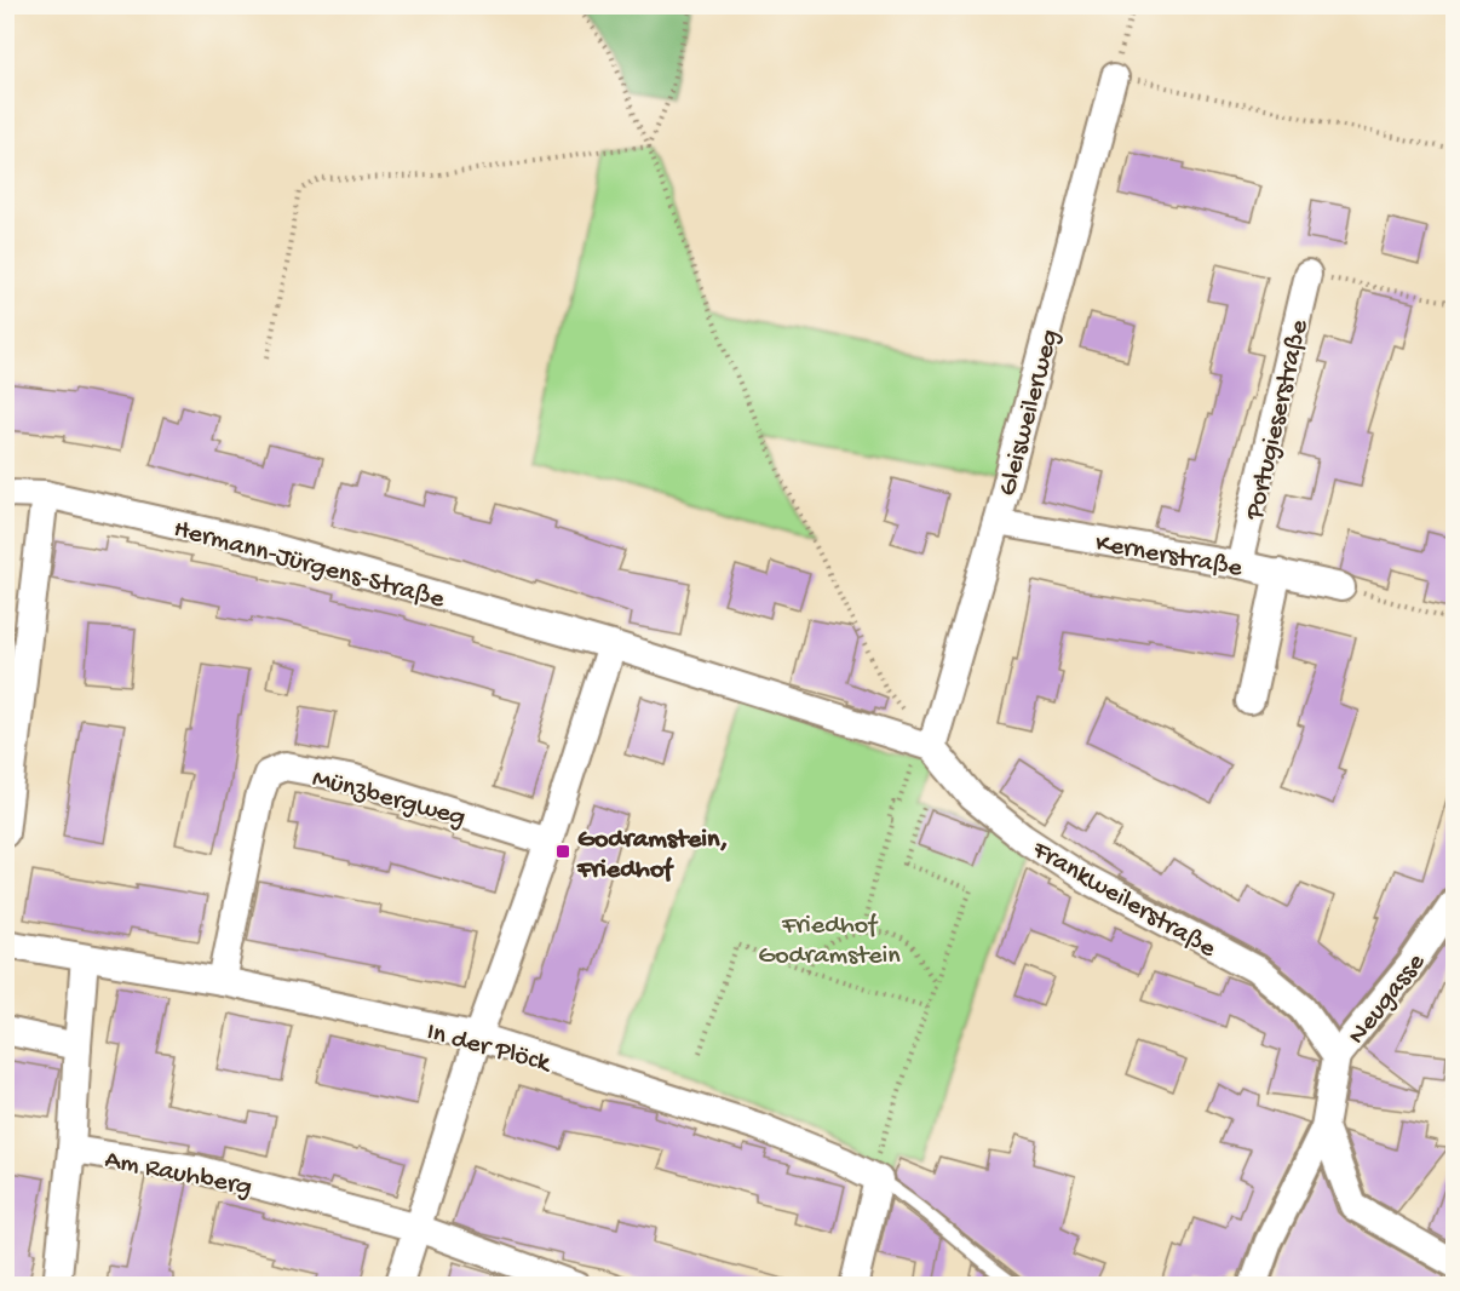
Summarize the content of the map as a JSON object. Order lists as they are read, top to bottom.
{
  "streets": {
    "street": [
      "Gleisweilerweg",
      "Portugieserstraße",
      "Kernerstraße",
      "Hermann-Jürgens-Straße",
      "Münzbergweg",
      "Frankweilerstraße",
      "Neugasse",
      "In der Plöck",
      "Am Rauhberg"
    ]
  },
  "crossings": [
    ["Gleisweilerweg", "Kernerstraße"],
    ["Gleisweilerweg", "Frankweilerstraße"],
    ["Portugieserstraße", "Kernerstraße"],
    ["Münzbergweg", "In der Plöck"],
    ["Frankweilerstraße", "Neugasse"]
  ],
  "parks": ["Friedhof Godramstein"],
  "places": {
    "transit": ["Godramstein, Friedhof"]
  }
}
